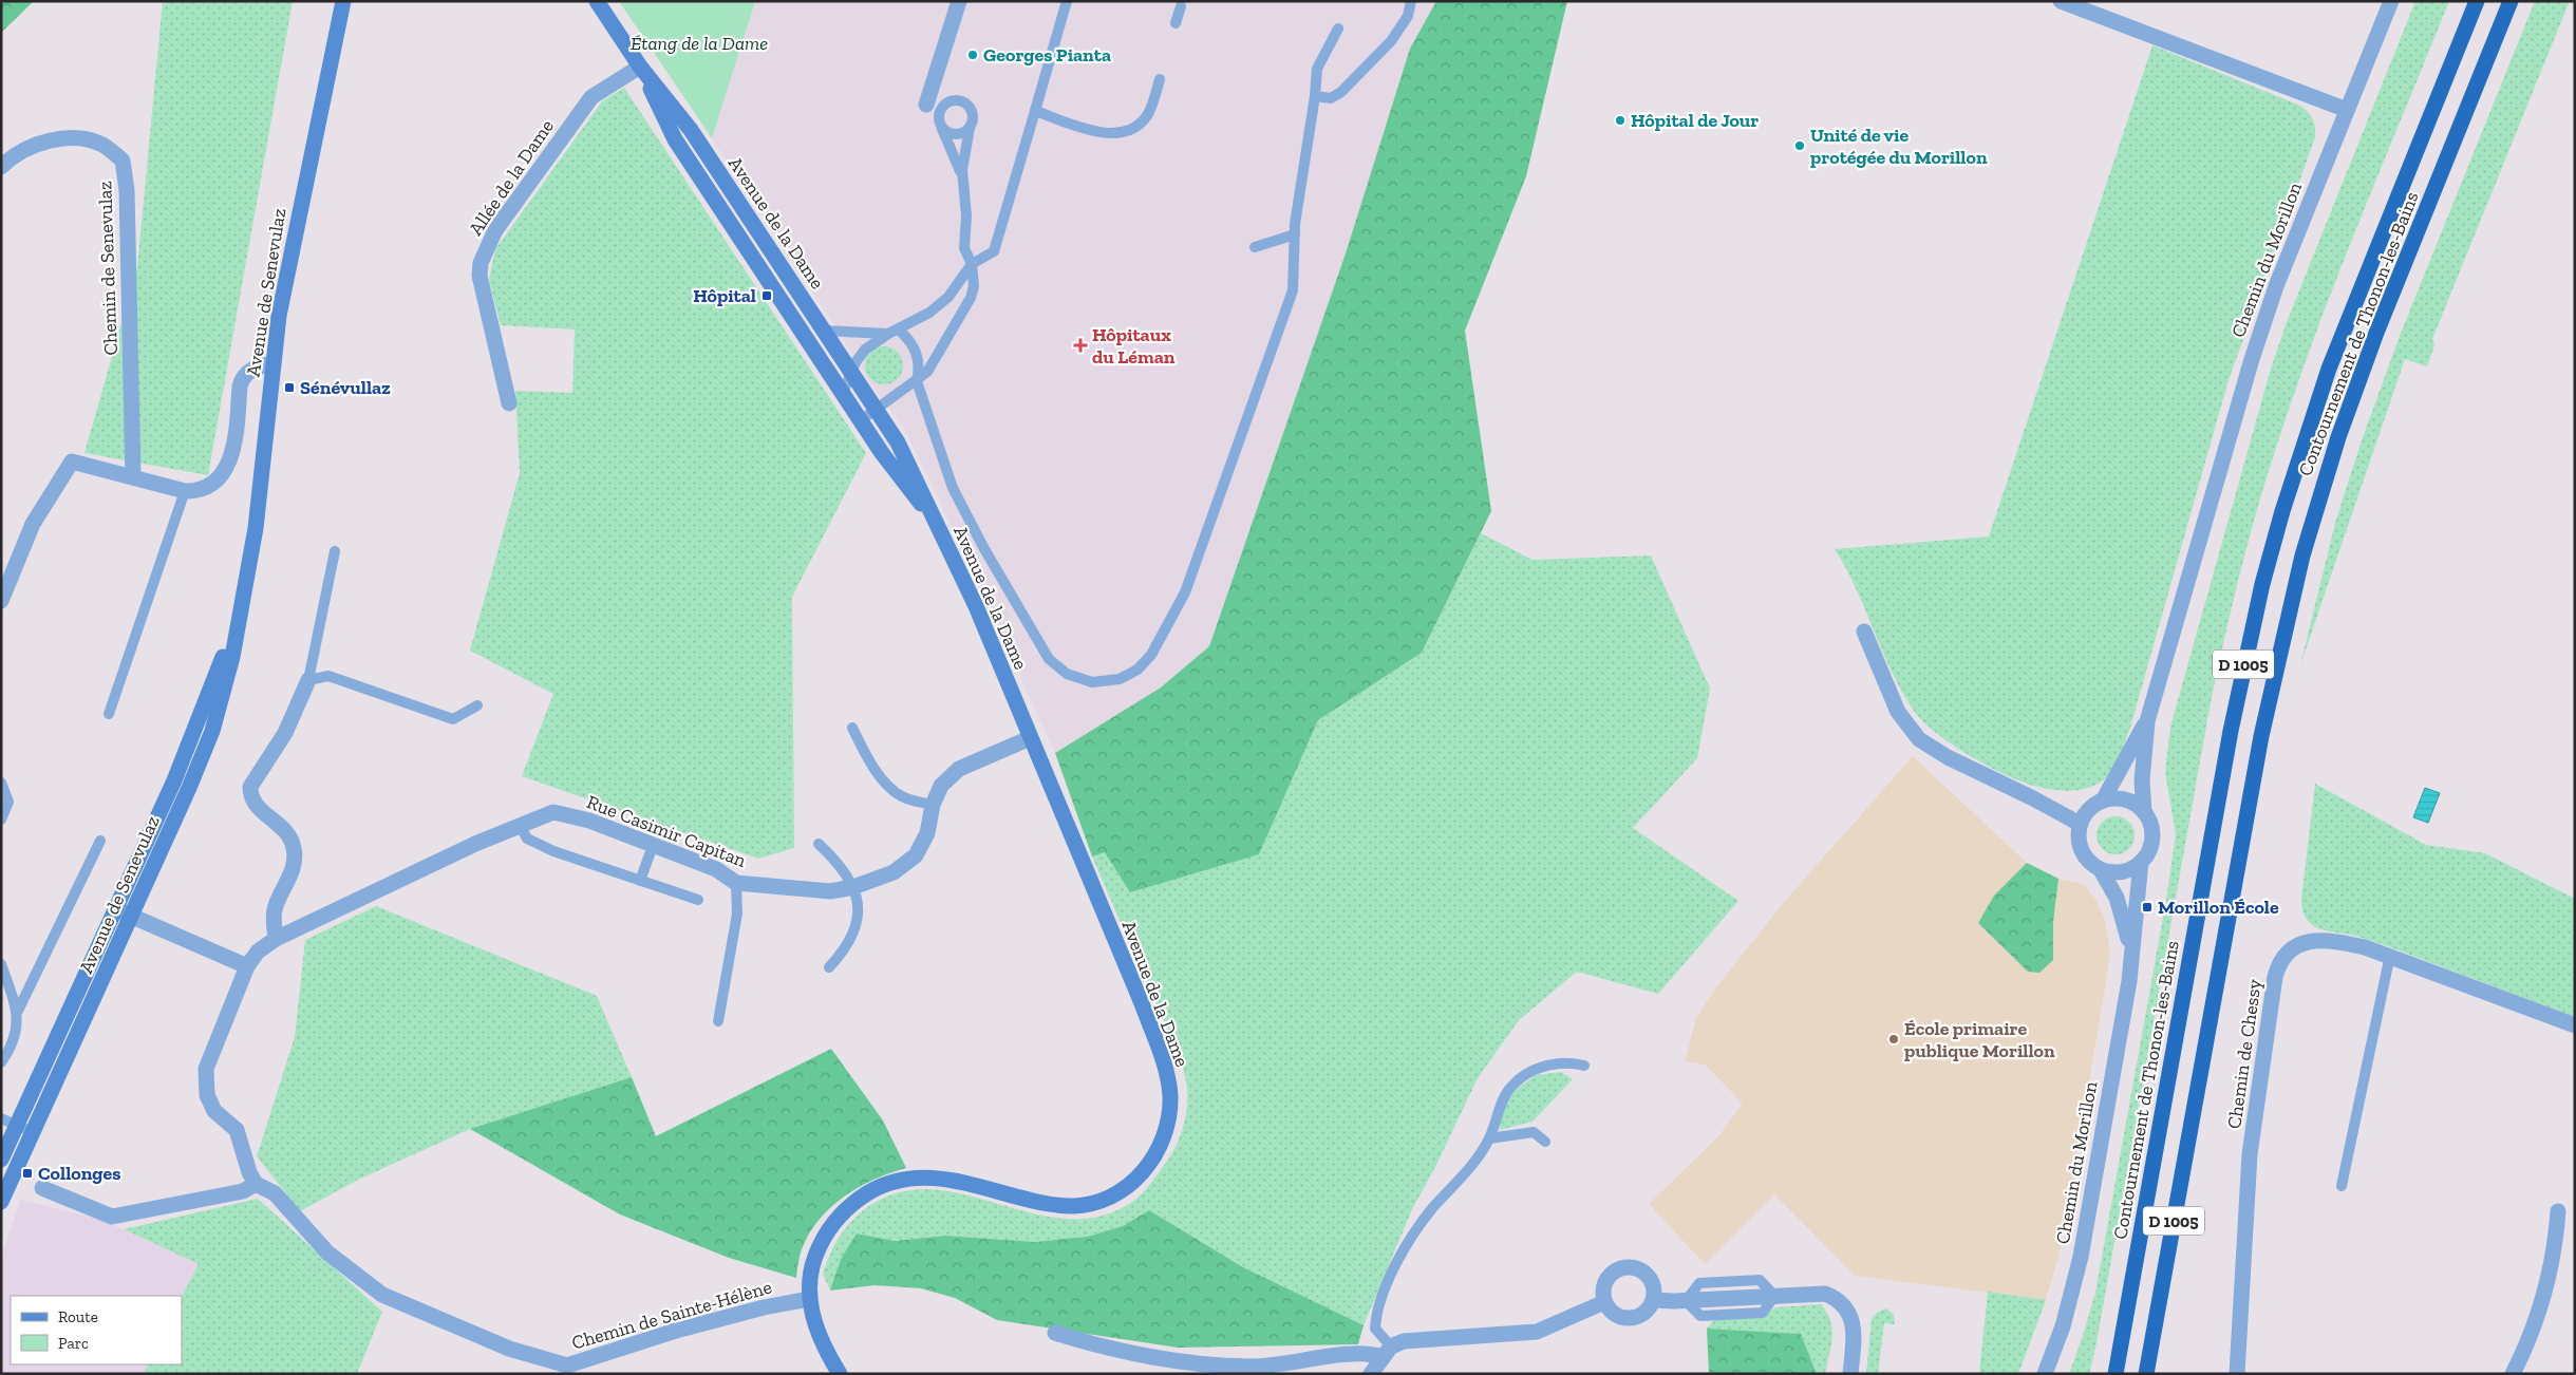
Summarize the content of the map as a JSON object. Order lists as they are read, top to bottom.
{
  "streets": {
    "highway": ["Contournement de Thonon-les-Bains", "D 1005"],
    "main road": ["Avenue de la Dame", "Avenue de Senevulaz"],
    "street": [
      "Allée de la Dame",
      "Chemin du Morillon",
      "Chemin de Senevulaz",
      "Rue Casimir Capitan",
      "Chemin de Chessy",
      "Chemin de Sainte-Hélène"
    ]
  },
  "crossings": [
    ["Allée de la Dame", "Avenue de la Dame"],
    ["Avenue de la Dame", "Rue Casimir Capitan"],
    ["Avenue de la Dame", "Chemin de Sainte-Hélène"],
    ["Rue Casimir Capitan", "Chemin de Sainte-Hélène"]
  ],
  "parks": ["Étang de la Dame"],
  "places": {
    "other": [
      "Georges Pianta",
      "Hôpital de Jour",
      "Unité de vie protégée du Morillon",
      "École primaire publique Morillon"
    ],
    "transit": [
      "Hôpital",
      "Sénévullaz",
      "Morillon École",
      "Collonges"
    ],
    "health": ["Hôpitaux du Léman"]
  },
  "legend": ["Route", "Parc"]
}
